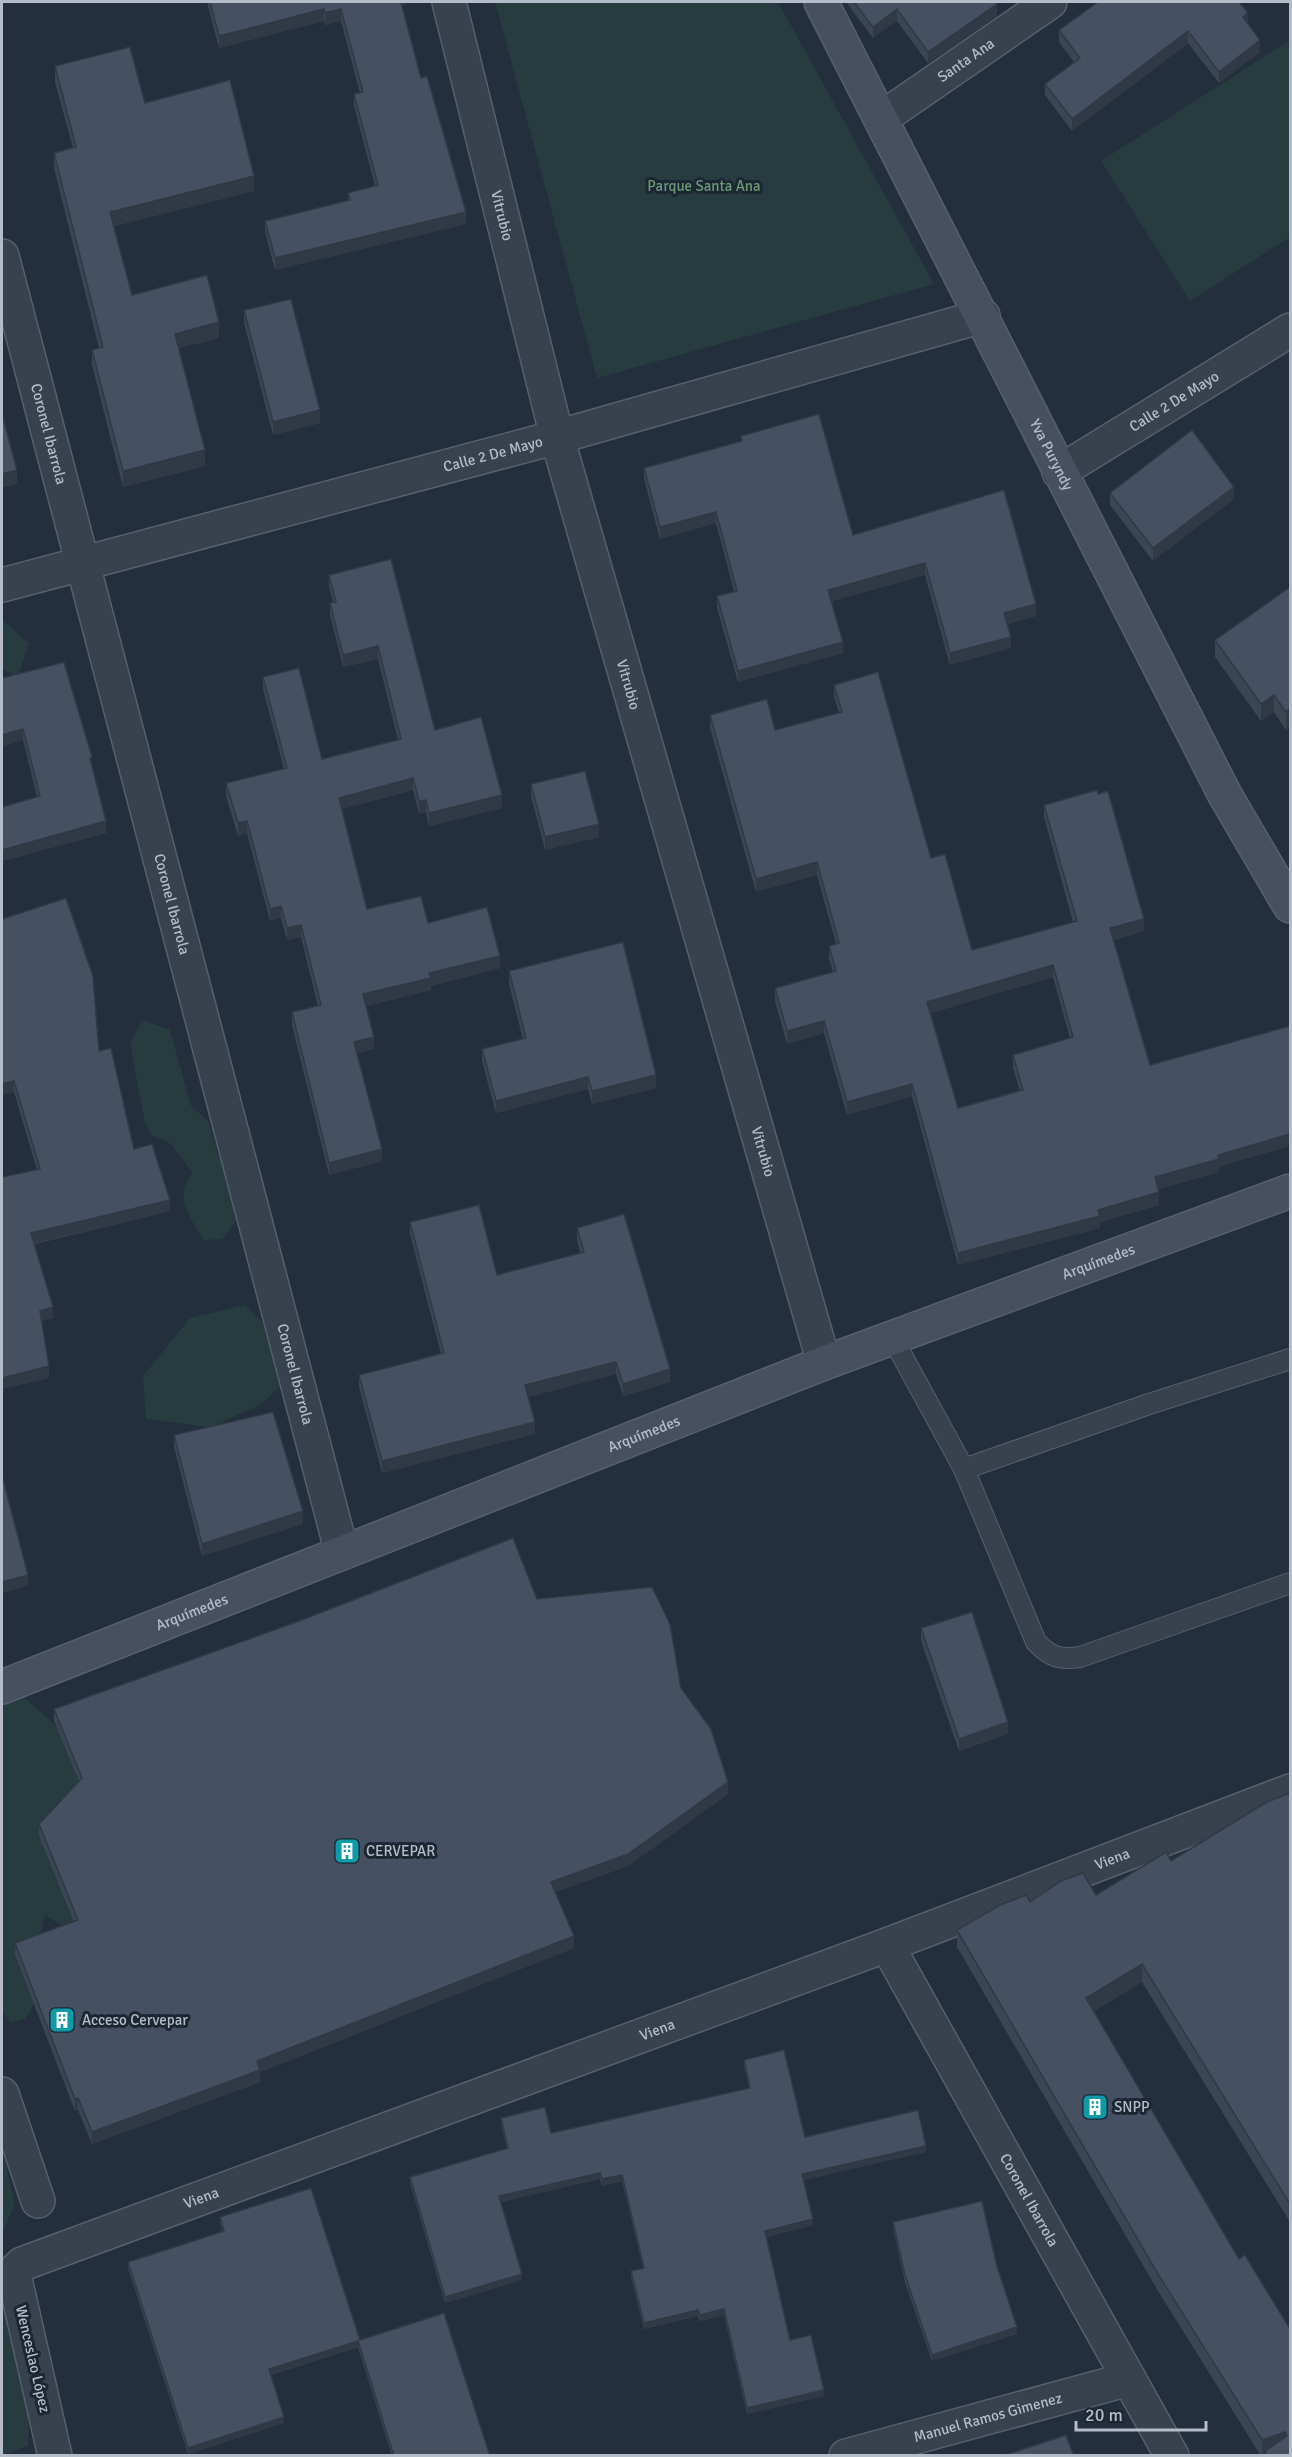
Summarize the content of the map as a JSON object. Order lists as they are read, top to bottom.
{
  "streets": {
    "main road": ["Yva Puryndy", "Arquímedes"],
    "street": [
      "Santa Ana",
      "Vitrubio",
      "Calle 2 De Mayo",
      "Coronel Ibarrola",
      "Viena",
      "Wenceslao López",
      "Manuel Ramos Gimenez"
    ]
  },
  "crossings": [
    ["Santa Ana", "Yva Puryndy"],
    ["Vitrubio", "Calle 2 De Mayo"],
    ["Vitrubio", "Arquímedes"],
    ["Calle 2 De Mayo", "Coronel Ibarrola"],
    ["Calle 2 De Mayo", "Yva Puryndy"],
    ["Coronel Ibarrola", "Arquímedes"],
    ["Coronel Ibarrola", "Viena"],
    ["Coronel Ibarrola", "Manuel Ramos Gimenez"],
    ["Viena", "Wenceslao López"]
  ],
  "parks": ["Parque Santa Ana"],
  "places": {
    "building": ["CERVEPAR", "Acceso Cervepar", "SNPP"]
  },
  "scale_bar": "20 m"
}
